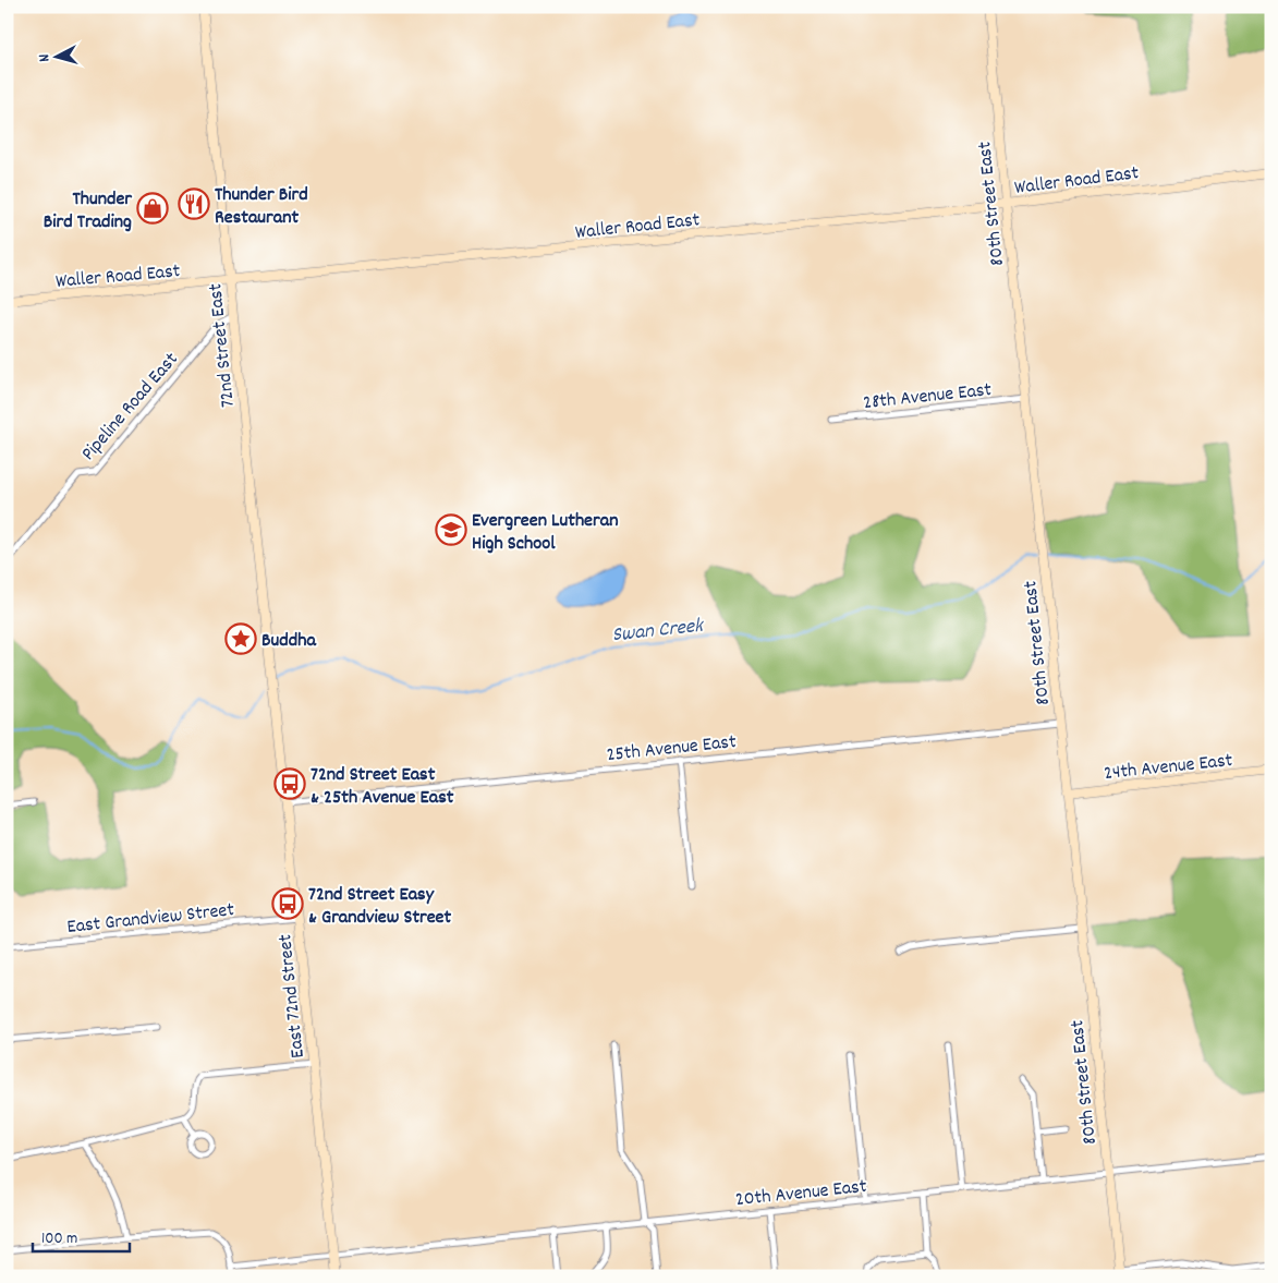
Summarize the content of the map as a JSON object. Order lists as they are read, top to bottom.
{
  "streets": {
    "street": [
      "Waller Road East",
      "80th Street East",
      "72nd Street East",
      "28th Avenue East",
      "Pipeline Road East",
      "25th Avenue East",
      "24th Avenue East",
      "East Grandview Street",
      "East 72nd Street",
      "20th Avenue East"
    ]
  },
  "crossings": [
    ["Waller Road East", "80th Street East"],
    ["Waller Road East", "72nd Street East"],
    ["80th Street East", "28th Avenue East"],
    ["80th Street East", "25th Avenue East"],
    ["80th Street East", "24th Avenue East"],
    ["80th Street East", "20th Avenue East"],
    ["72nd Street East", "Pipeline Road East"],
    ["72nd Street East", "East 72nd Street"],
    ["25th Avenue East", "East 72nd Street"],
    ["East Grandview Street", "East 72nd Street"],
    ["East 72nd Street", "20th Avenue East"]
  ],
  "water": ["Swan Creek"],
  "places": {
    "restaurant": ["Thunder Bird Restaurant"],
    "shop": ["Thunder Bird Trading"],
    "school or university": ["Evergreen Lutheran High School"],
    "place": ["Buddha"],
    "bus stop": ["72nd Street East & 25th Avenue East", "72nd Street Easy & Grandview Street"]
  },
  "scale_bar": "100 m",
  "north": "left"
}
